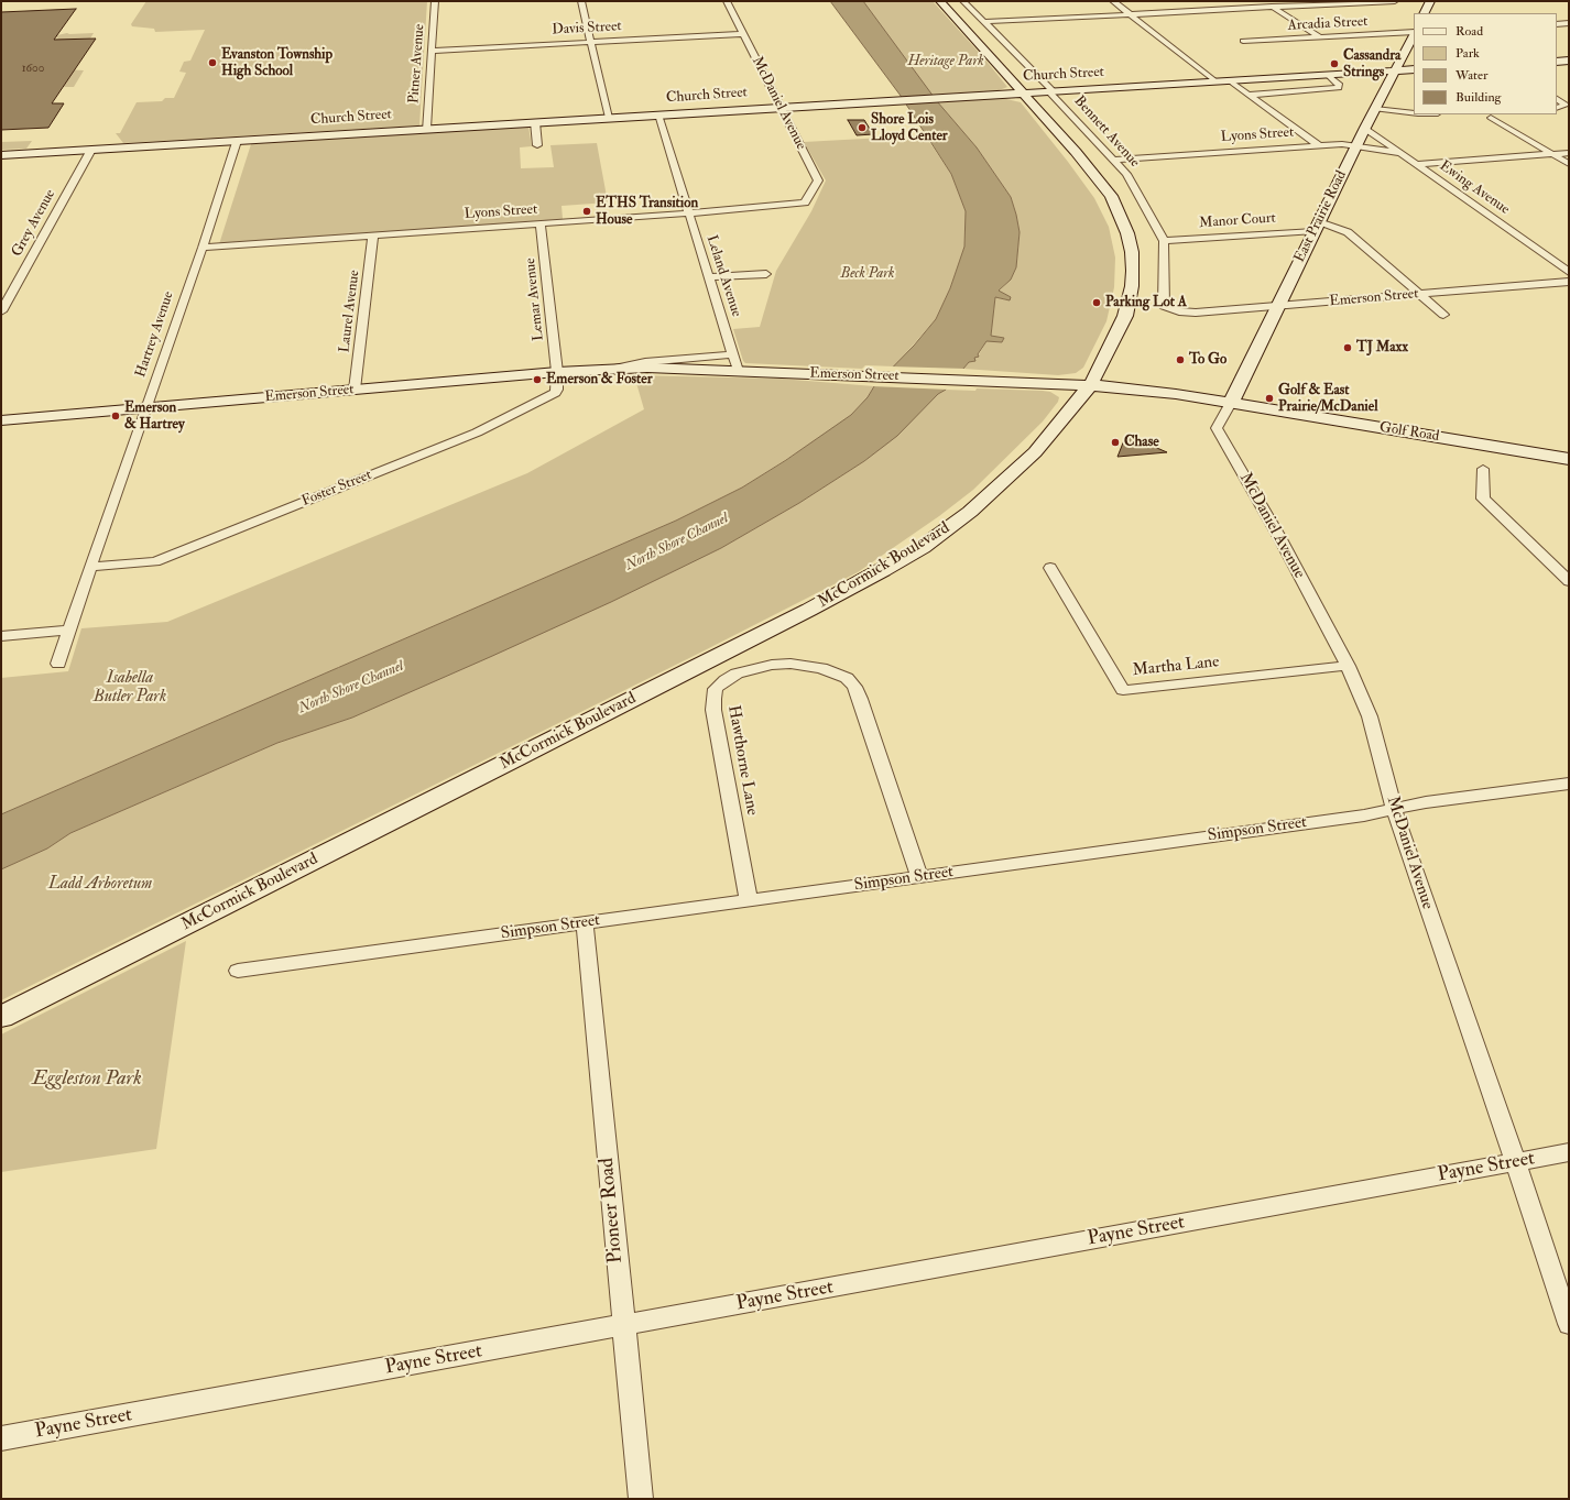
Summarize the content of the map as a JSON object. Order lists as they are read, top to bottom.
{
  "streets": {
    "main road": [
      "Church Street",
      "East Prairie Road",
      "Emerson Street",
      "Golf Road",
      "McCormick Boulevard"
    ],
    "street": [
      "Arcadia Street",
      "Davis Street",
      "Pitner Avenue",
      "McDaniel Avenue",
      "Bennett Avenue",
      "Lyons Street",
      "Ewing Avenue",
      "Manor Court",
      "Grey Avenue",
      "Leland Avenue",
      "Lemar Avenue",
      "Laurel Avenue",
      "Hartrey Avenue",
      "Foster Street",
      "Martha Lane",
      "Hawthorne Lane",
      "Simpson Street",
      "Payne Street",
      "Pioneer Road"
    ]
  },
  "crossings": [
    ["Davis Street", "Pitner Avenue"],
    ["Davis Street", "McDaniel Avenue"],
    ["Pitner Avenue", "Church Street"],
    ["Church Street", "McDaniel Avenue"],
    ["Church Street", "Bennett Avenue"],
    ["Church Street", "East Prairie Road"],
    ["Church Street", "Grey Avenue"],
    ["Church Street", "Leland Avenue"],
    ["Church Street", "Hartrey Avenue"],
    ["Church Street", "McCormick Boulevard"],
    ["McDaniel Avenue", "Lyons Street"],
    ["McDaniel Avenue", "East Prairie Road"],
    ["McDaniel Avenue", "Golf Road"],
    ["McDaniel Avenue", "Martha Lane"],
    ["McDaniel Avenue", "Simpson Street"],
    ["McDaniel Avenue", "Payne Street"],
    ["Bennett Avenue", "Lyons Street"],
    ["Bennett Avenue", "Manor Court"],
    ["Bennett Avenue", "Emerson Street"],
    ["Lyons Street", "Ewing Avenue"],
    ["Lyons Street", "East Prairie Road"],
    ["Lyons Street", "Leland Avenue"],
    ["Lyons Street", "Lemar Avenue"],
    ["Lyons Street", "Laurel Avenue"],
    ["Lyons Street", "Hartrey Avenue"],
    ["Ewing Avenue", "East Prairie Road"],
    ["East Prairie Road", "Manor Court"],
    ["East Prairie Road", "Emerson Street"],
    ["East Prairie Road", "Golf Road"],
    ["Leland Avenue", "Emerson Street"],
    ["Emerson Street", "Lemar Avenue"],
    ["Emerson Street", "Laurel Avenue"],
    ["Emerson Street", "Hartrey Avenue"],
    ["Emerson Street", "Golf Road"],
    ["Emerson Street", "Foster Street"],
    ["Emerson Street", "McCormick Boulevard"],
    ["Lemar Avenue", "Foster Street"],
    ["Hartrey Avenue", "Foster Street"],
    ["Golf Road", "McCormick Boulevard"],
    ["Hawthorne Lane", "Simpson Street"],
    ["Simpson Street", "Pioneer Road"],
    ["Payne Street", "Pioneer Road"]
  ],
  "water": ["North Shore Channel"],
  "parks": [
    "Heritage Park",
    "Beck Park",
    "Isabella Butler Park",
    "Ladd Arboretum",
    "Eggleston Park"
  ],
  "places": [
    "Evanston Township High School",
    "Cassandra Strings",
    "Shore Lois Lloyd Center",
    "ETHS Transition House",
    "Parking Lot A",
    "TJ Maxx",
    "To Go",
    "Emerson & Foster",
    "Golf & East Prairie/McDaniel",
    "Emerson & Hartrey",
    "Chase"
  ],
  "house_numbers": ["1600"],
  "legend": [
    "Road",
    "Park",
    "Water",
    "Building"
  ]
}
